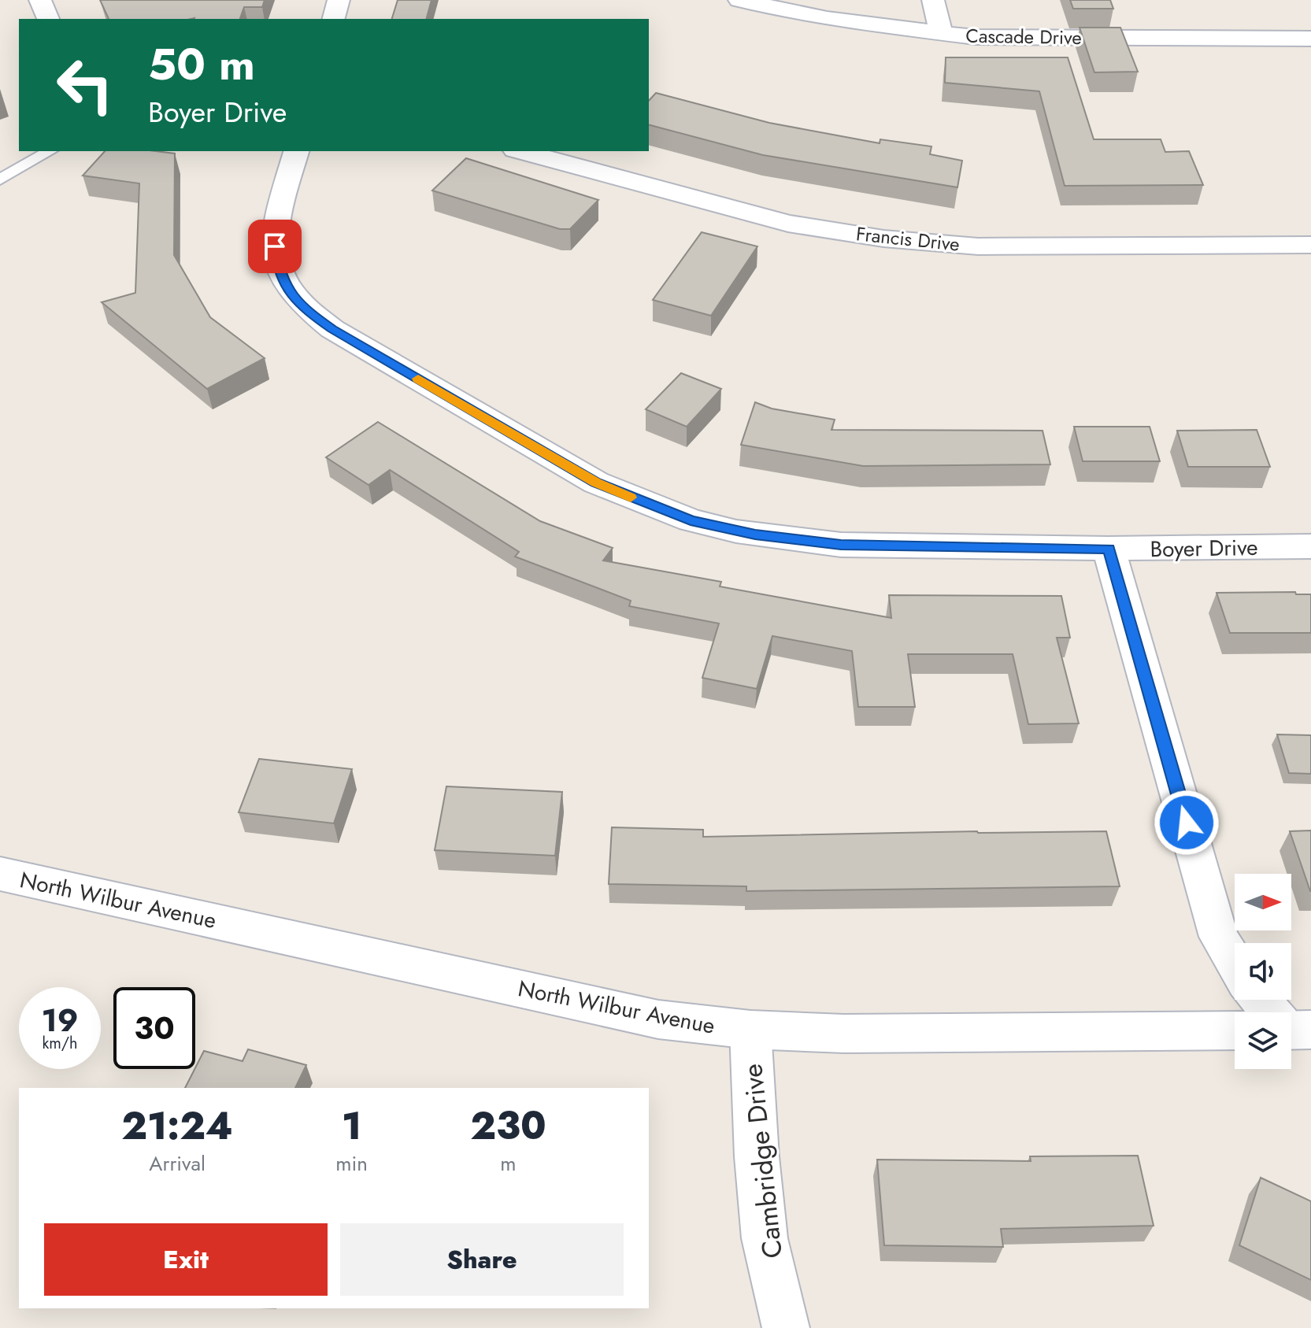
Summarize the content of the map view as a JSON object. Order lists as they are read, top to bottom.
{
  "streets": {
    "street": [
      "Cascade Drive",
      "Francis Drive",
      "Boyer Drive",
      "North Wilbur Avenue",
      "Cambridge Drive"
    ]
  },
  "crossings": [
    ["North Wilbur Avenue", "Cambridge Drive"]
  ],
  "north": "right",
  "page": {
    "turn": ["50 m", "Boyer Drive"],
    "speed": "19 km/h",
    "limit": "30",
    "eta": [
      "21:24",
      "Arrival",
      "1",
      "min",
      "230",
      "m"
    ],
    "buttons": ["Exit", "Share"]
  }
}
